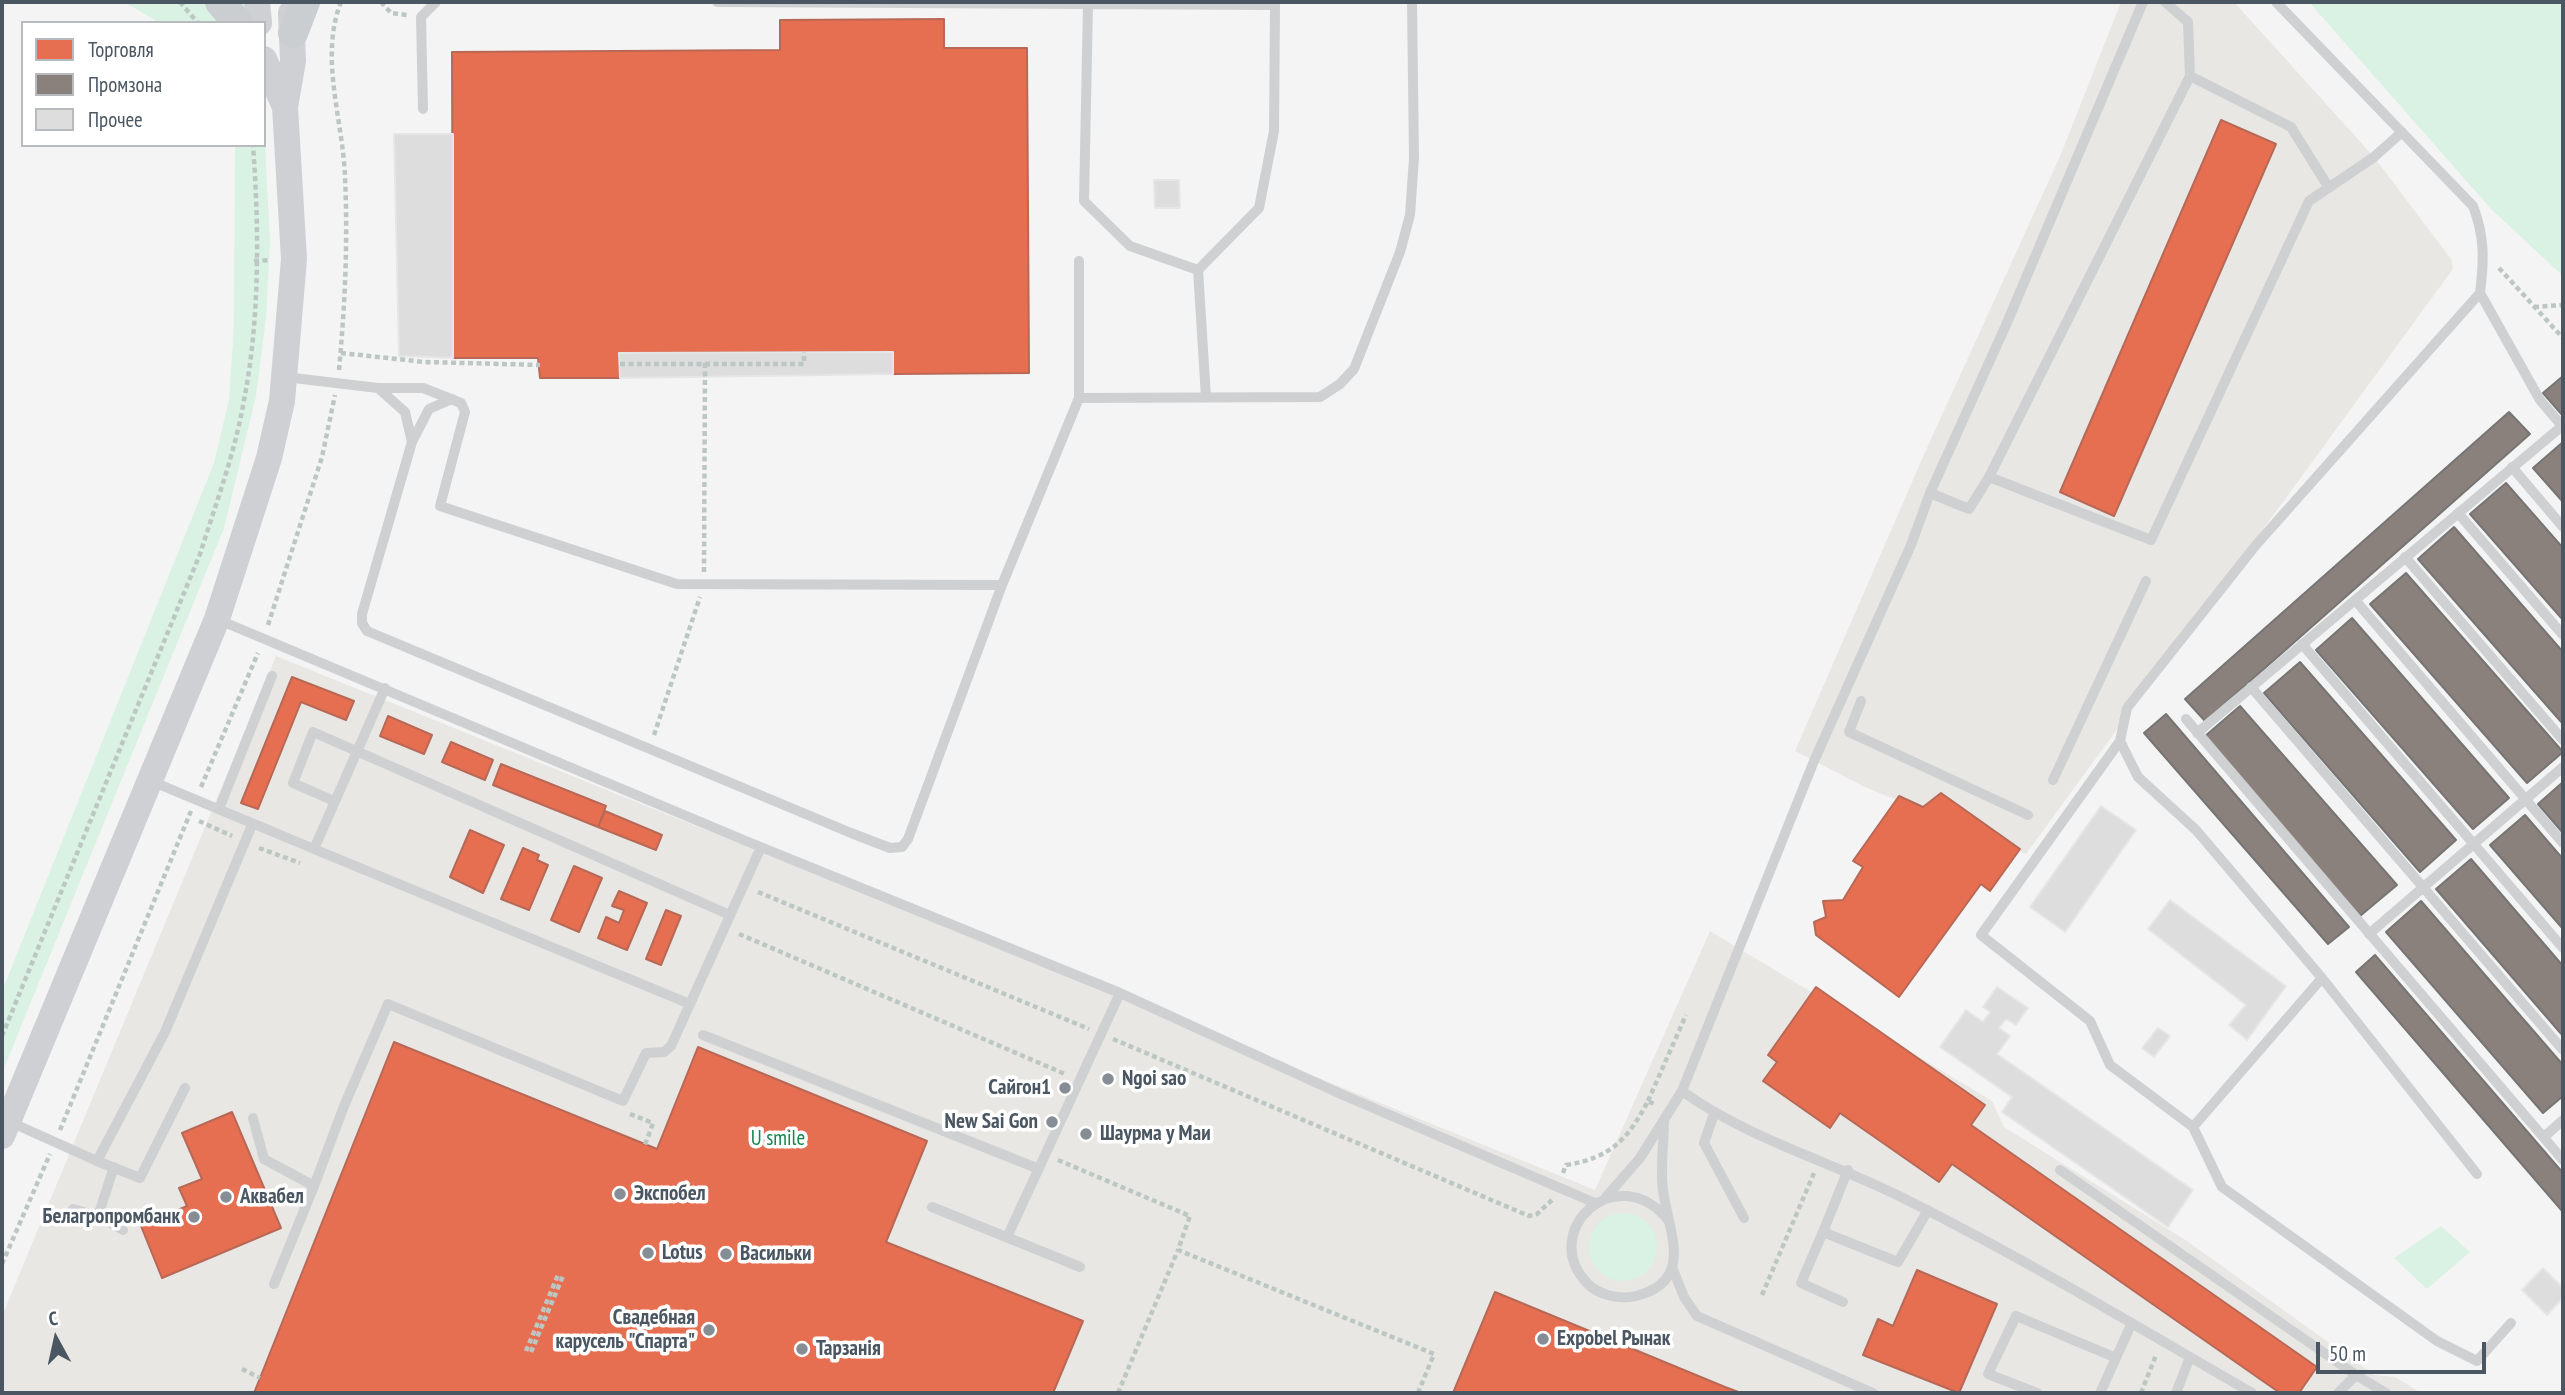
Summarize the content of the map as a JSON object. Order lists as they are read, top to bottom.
{
  "parks": ["U smile"],
  "places": [
    "Ngoi sao",
    "Сайгон1",
    "New Sai Gon",
    "Шаурма у Маи",
    "Экспобел",
    "Аквабел",
    "Белагропромбанк",
    "Lotus",
    "Васильки",
    "Свадебная карусель \"Спарта\"",
    "Expobel Рынак",
    "Тарзанія"
  ],
  "legend": ["Торговля", "Промзона", "Прочее"],
  "scale_bar": "50 m",
  "north": "top"
}
